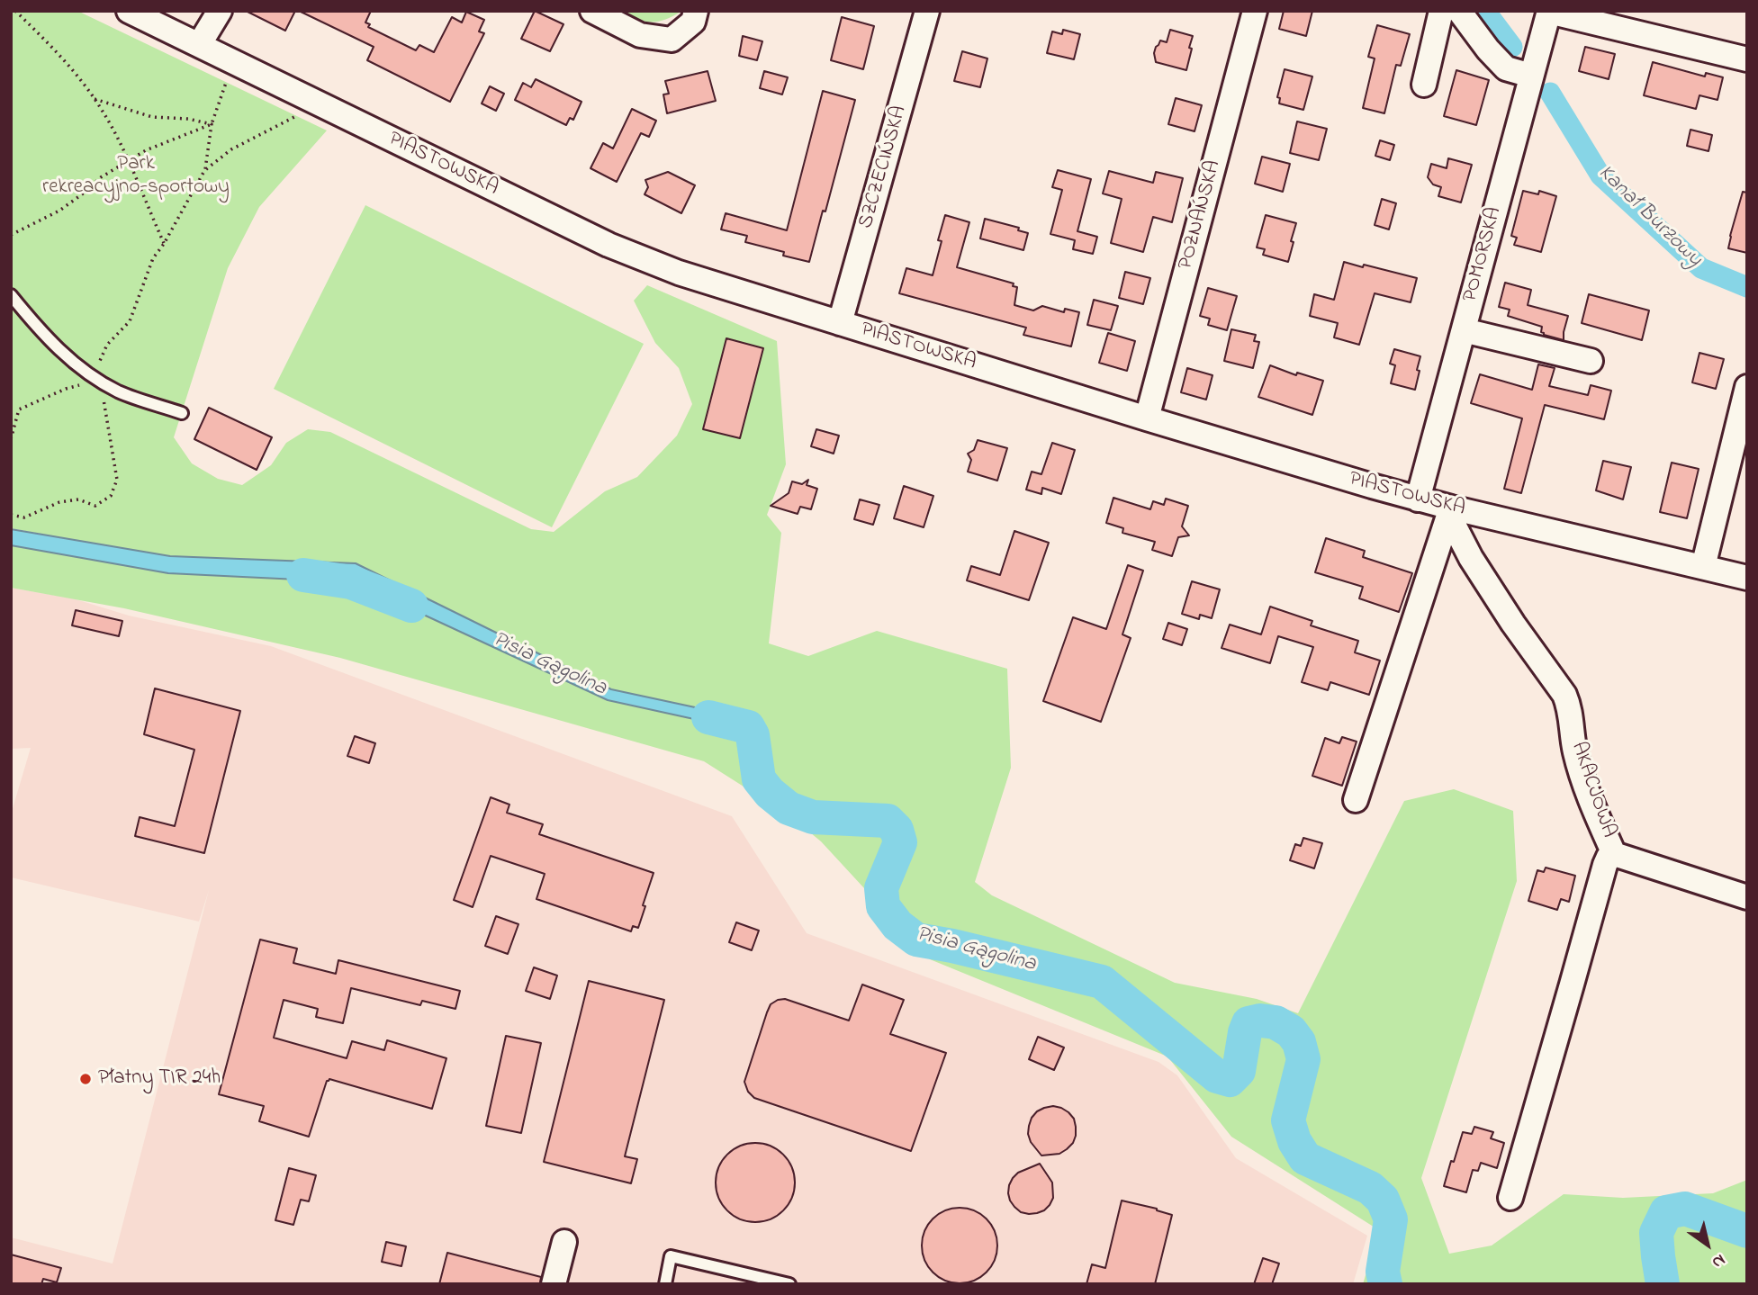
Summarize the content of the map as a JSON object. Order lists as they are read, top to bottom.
{
  "streets": {
    "street": [
      "PIASTOWSKA",
      "SZCZECIŃSKA",
      "POZNAŃSKA",
      "POMORSKA",
      "AKACJOWA"
    ]
  },
  "crossings": [
    ["PIASTOWSKA", "SZCZECIŃSKA"],
    ["PIASTOWSKA", "POZNAŃSKA"],
    ["PIASTOWSKA", "POMORSKA"],
    ["PIASTOWSKA", "AKACJOWA"]
  ],
  "water": ["Kanał Burzowy", "Pisia Gągolina"],
  "parks": ["Park rekreacyjno-sportowy"],
  "places": ["Płatny TIR 24h"],
  "north": "bottom right"
}
